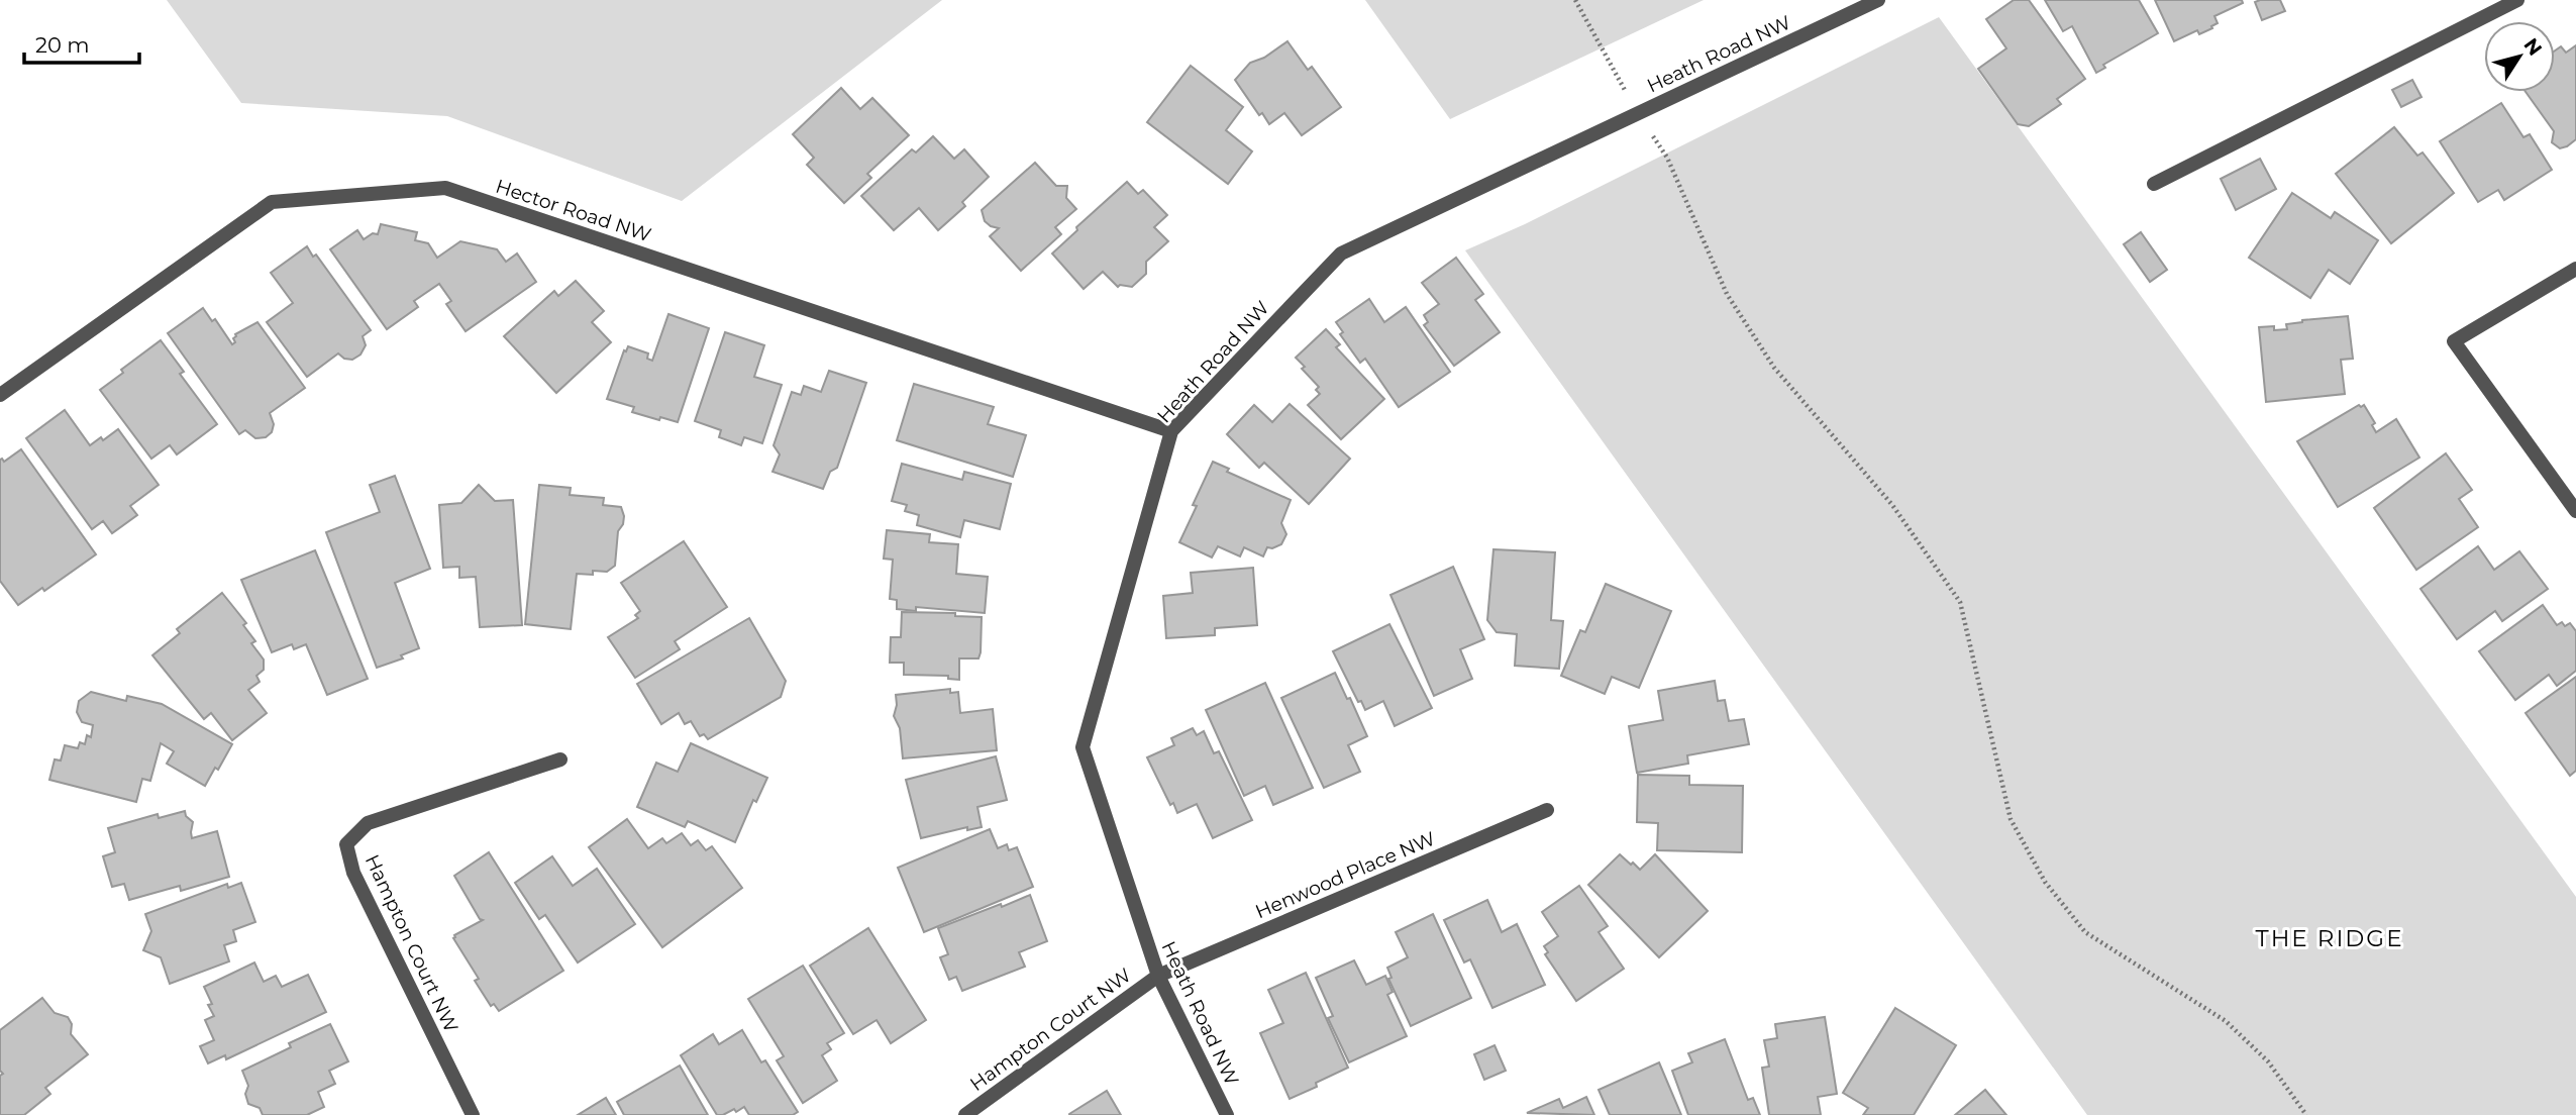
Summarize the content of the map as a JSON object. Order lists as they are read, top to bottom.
{
  "streets": {
    "street": [
      "Heath Road NW",
      "Hector Road NW",
      "Henwood Place NW",
      "Hampton Court NW"
    ]
  },
  "crossings": [
    ["Heath Road NW", "Hector Road NW"],
    ["Heath Road NW", "Henwood Place NW"],
    ["Heath Road NW", "Hampton Court NW"],
    ["Henwood Place NW", "Hampton Court NW"]
  ],
  "districts": ["THE RIDGE"],
  "scale_bar": "20 m",
  "north": "top right"
}
